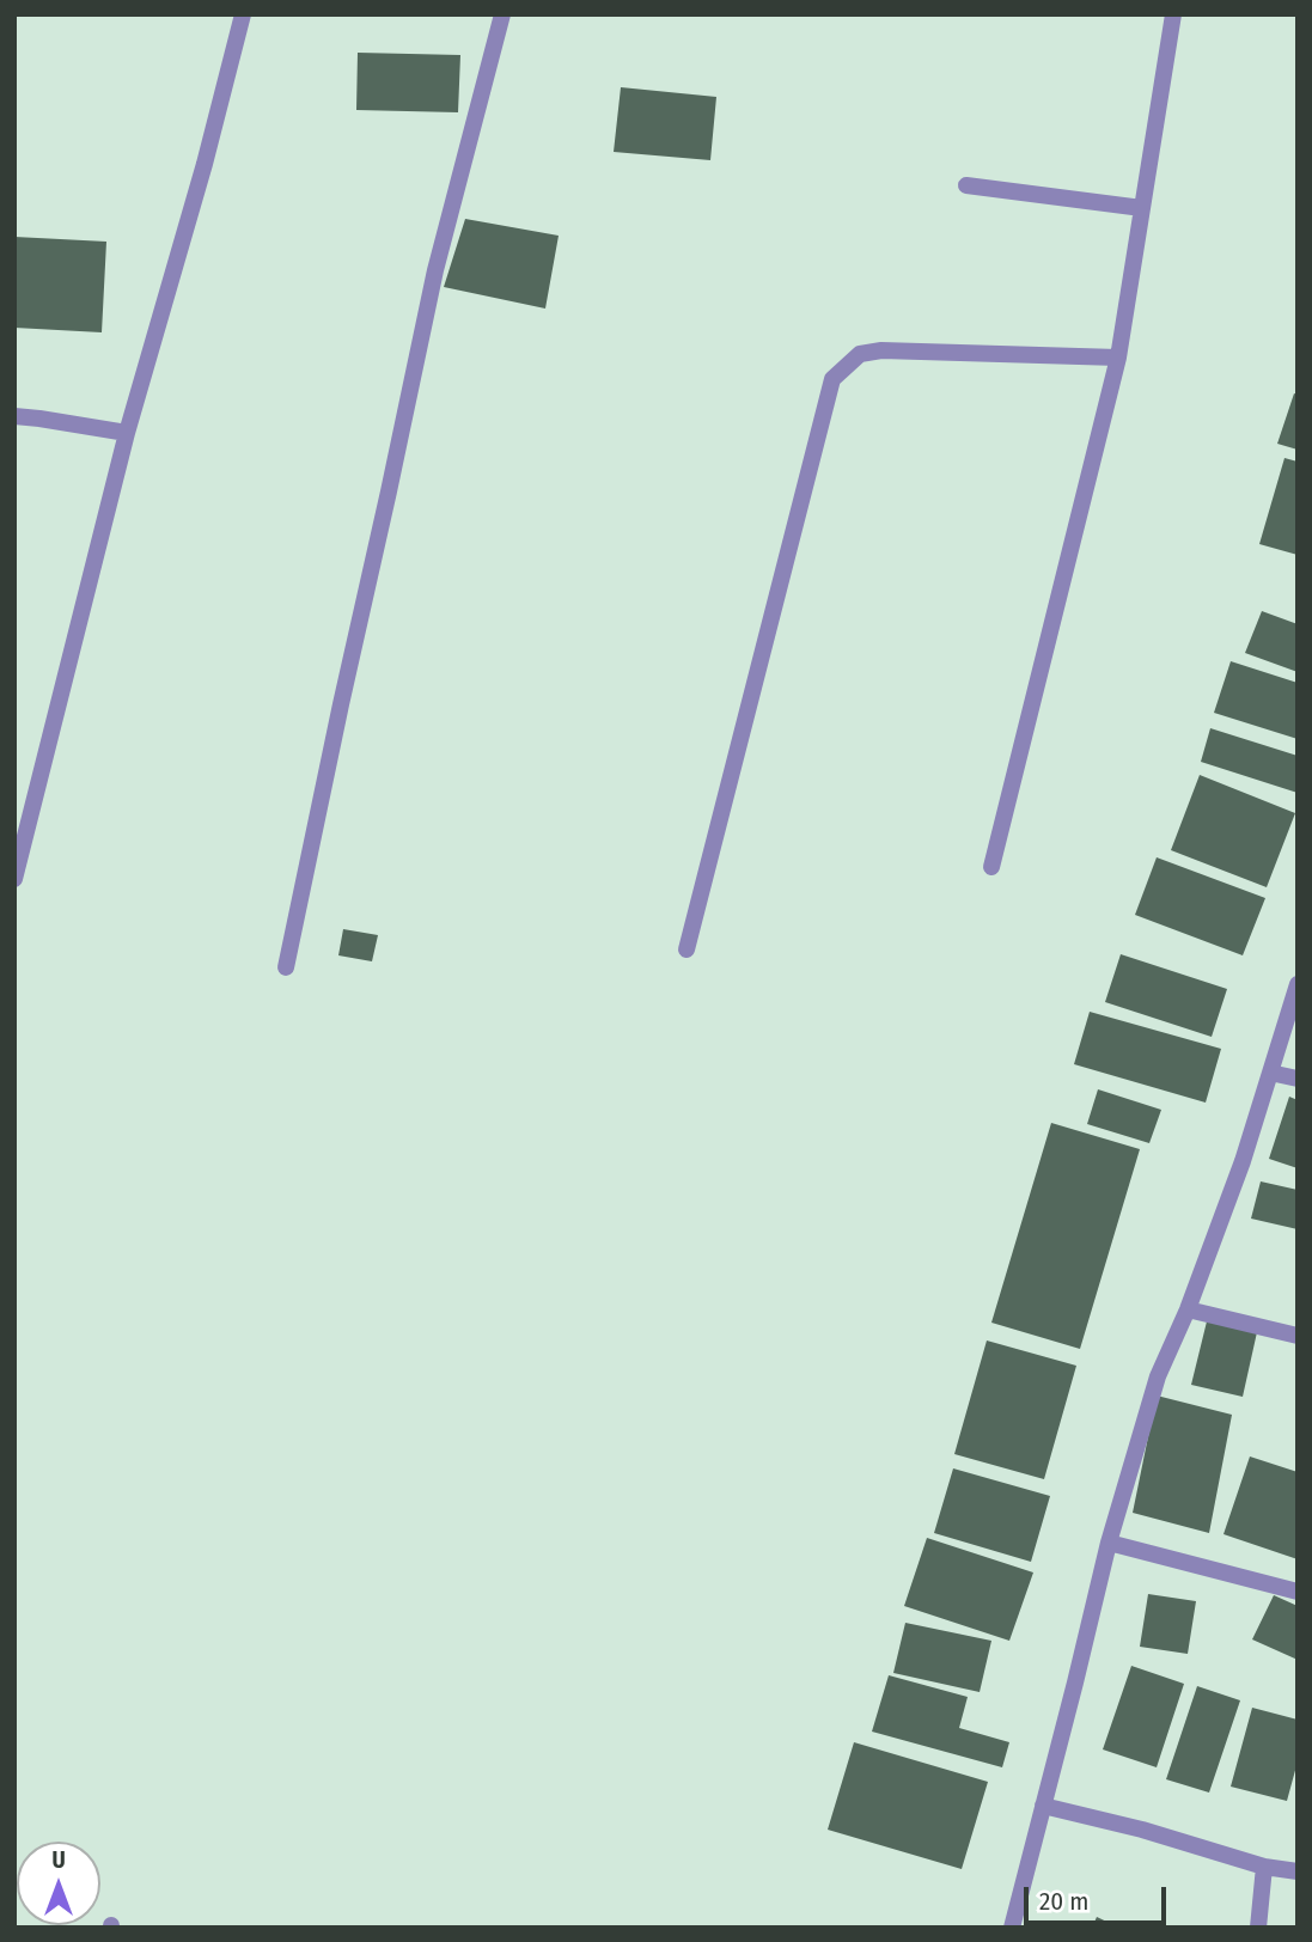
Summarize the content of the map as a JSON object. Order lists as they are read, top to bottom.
{
  "scale_bar": "20 m",
  "north": "top"
}
